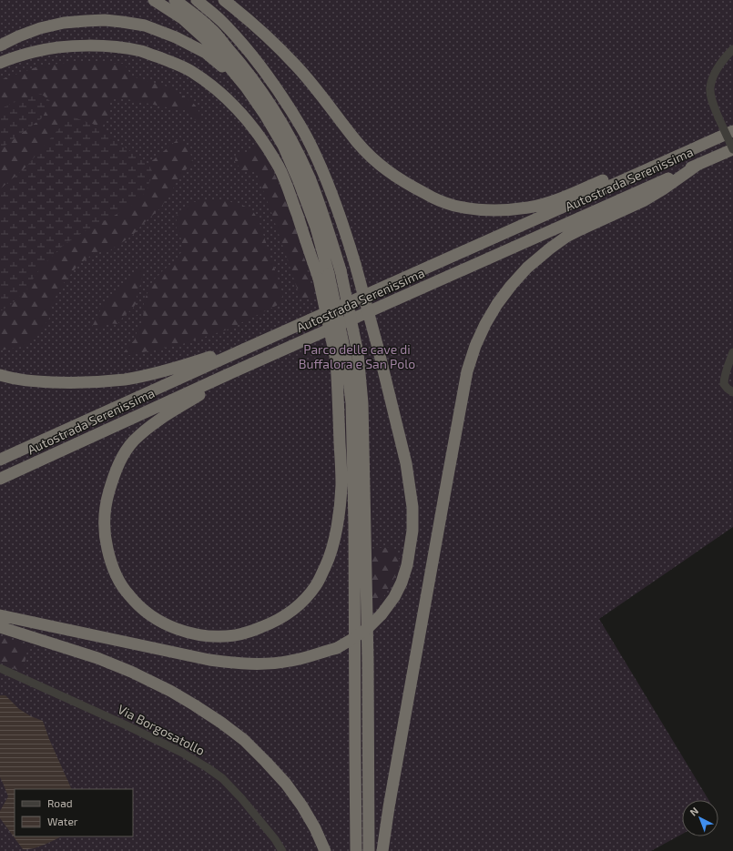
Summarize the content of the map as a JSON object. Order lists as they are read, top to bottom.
{
  "streets": {
    "highway": ["Autostrada Serenissima"],
    "street": ["Via Borgosatollo"]
  },
  "parks": ["Parco delle cave di Buffalora e San Polo"],
  "legend": ["Road", "Water"],
  "north": "top left"
}
